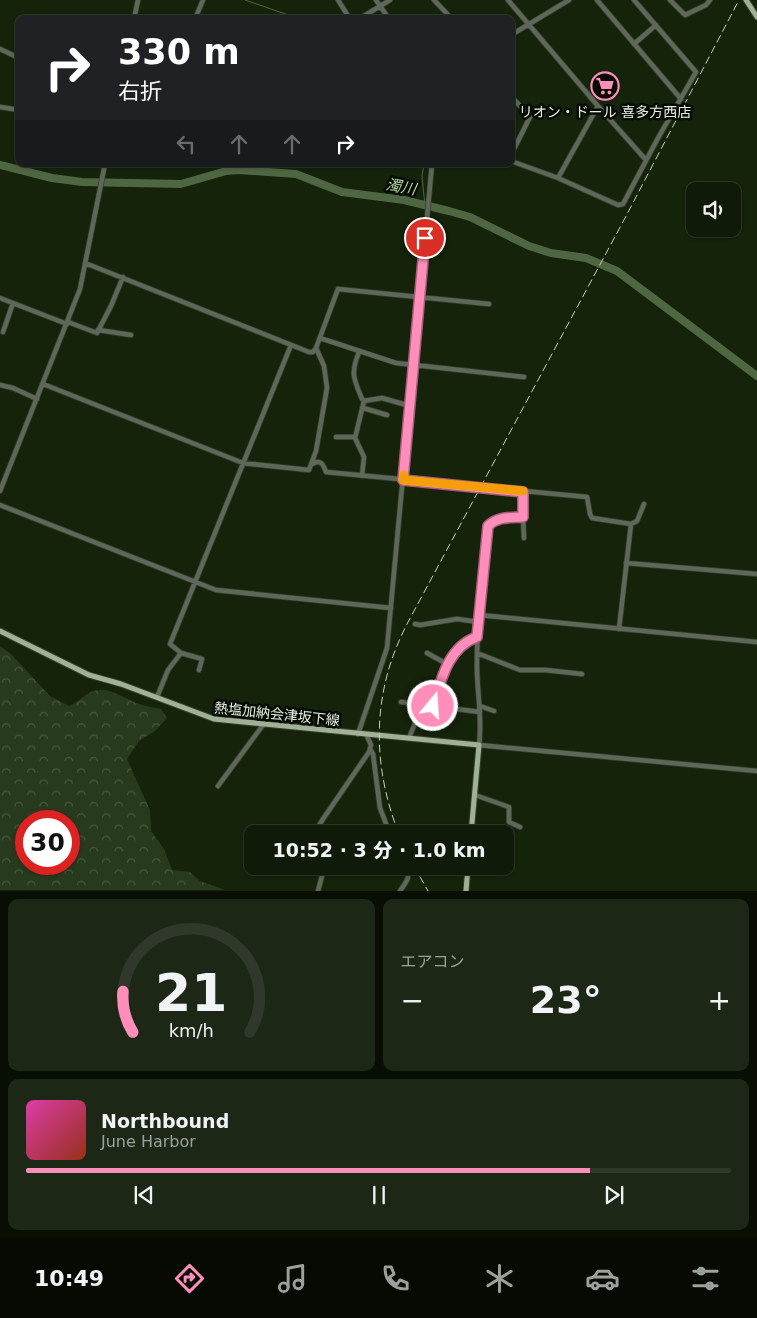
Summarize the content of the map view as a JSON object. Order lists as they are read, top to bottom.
{
  "streets": {
    "main road": ["熱塩加納会津坂下線"]
  },
  "water": ["濁川"],
  "places": {
    "supermarket": ["リオン・ドール 喜多方西店"]
  },
  "page": {
    "turn": ["330 m", "右折"],
    "limit": "30",
    "trip": "10:52 · 3 分 · 1.0 km",
    "tile": "エアコン",
    "heat": ["−", "23°", "+"],
    "song": ["Northbound", "June Harbor"],
    "tabs": "10:49",
    "gauge": ["21", "km/h"]
  }
}
